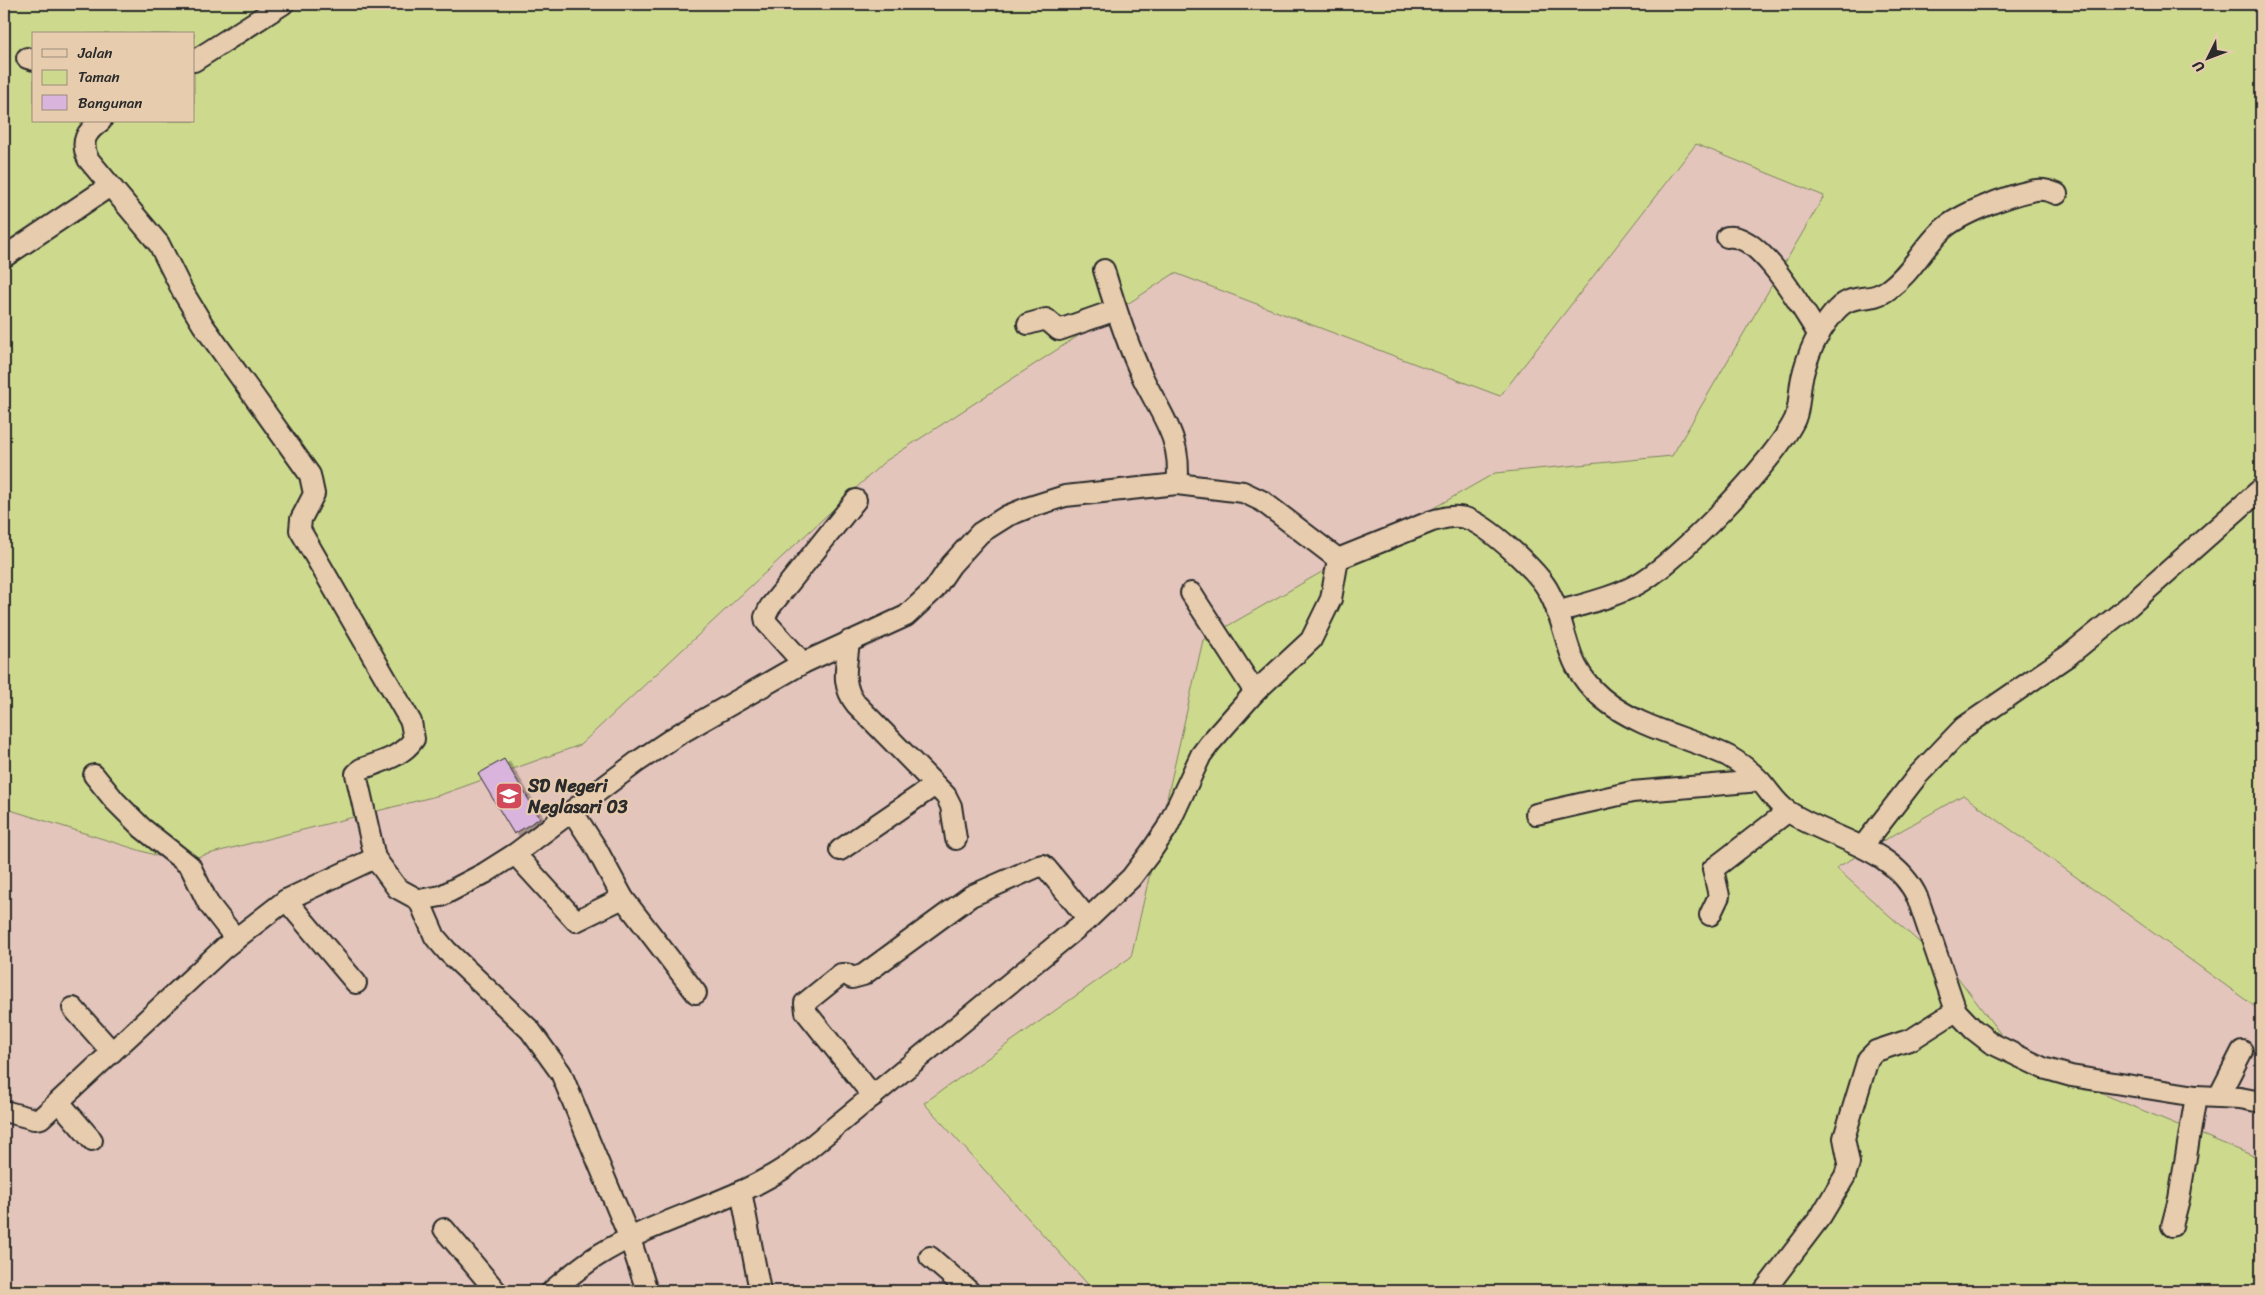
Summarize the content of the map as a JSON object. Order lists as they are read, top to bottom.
{
  "places": {
    "school or university": ["SD Negeri Neglasari 03"]
  },
  "legend": ["Jalan", "Taman", "Bangunan"],
  "north": "bottom left"
}
